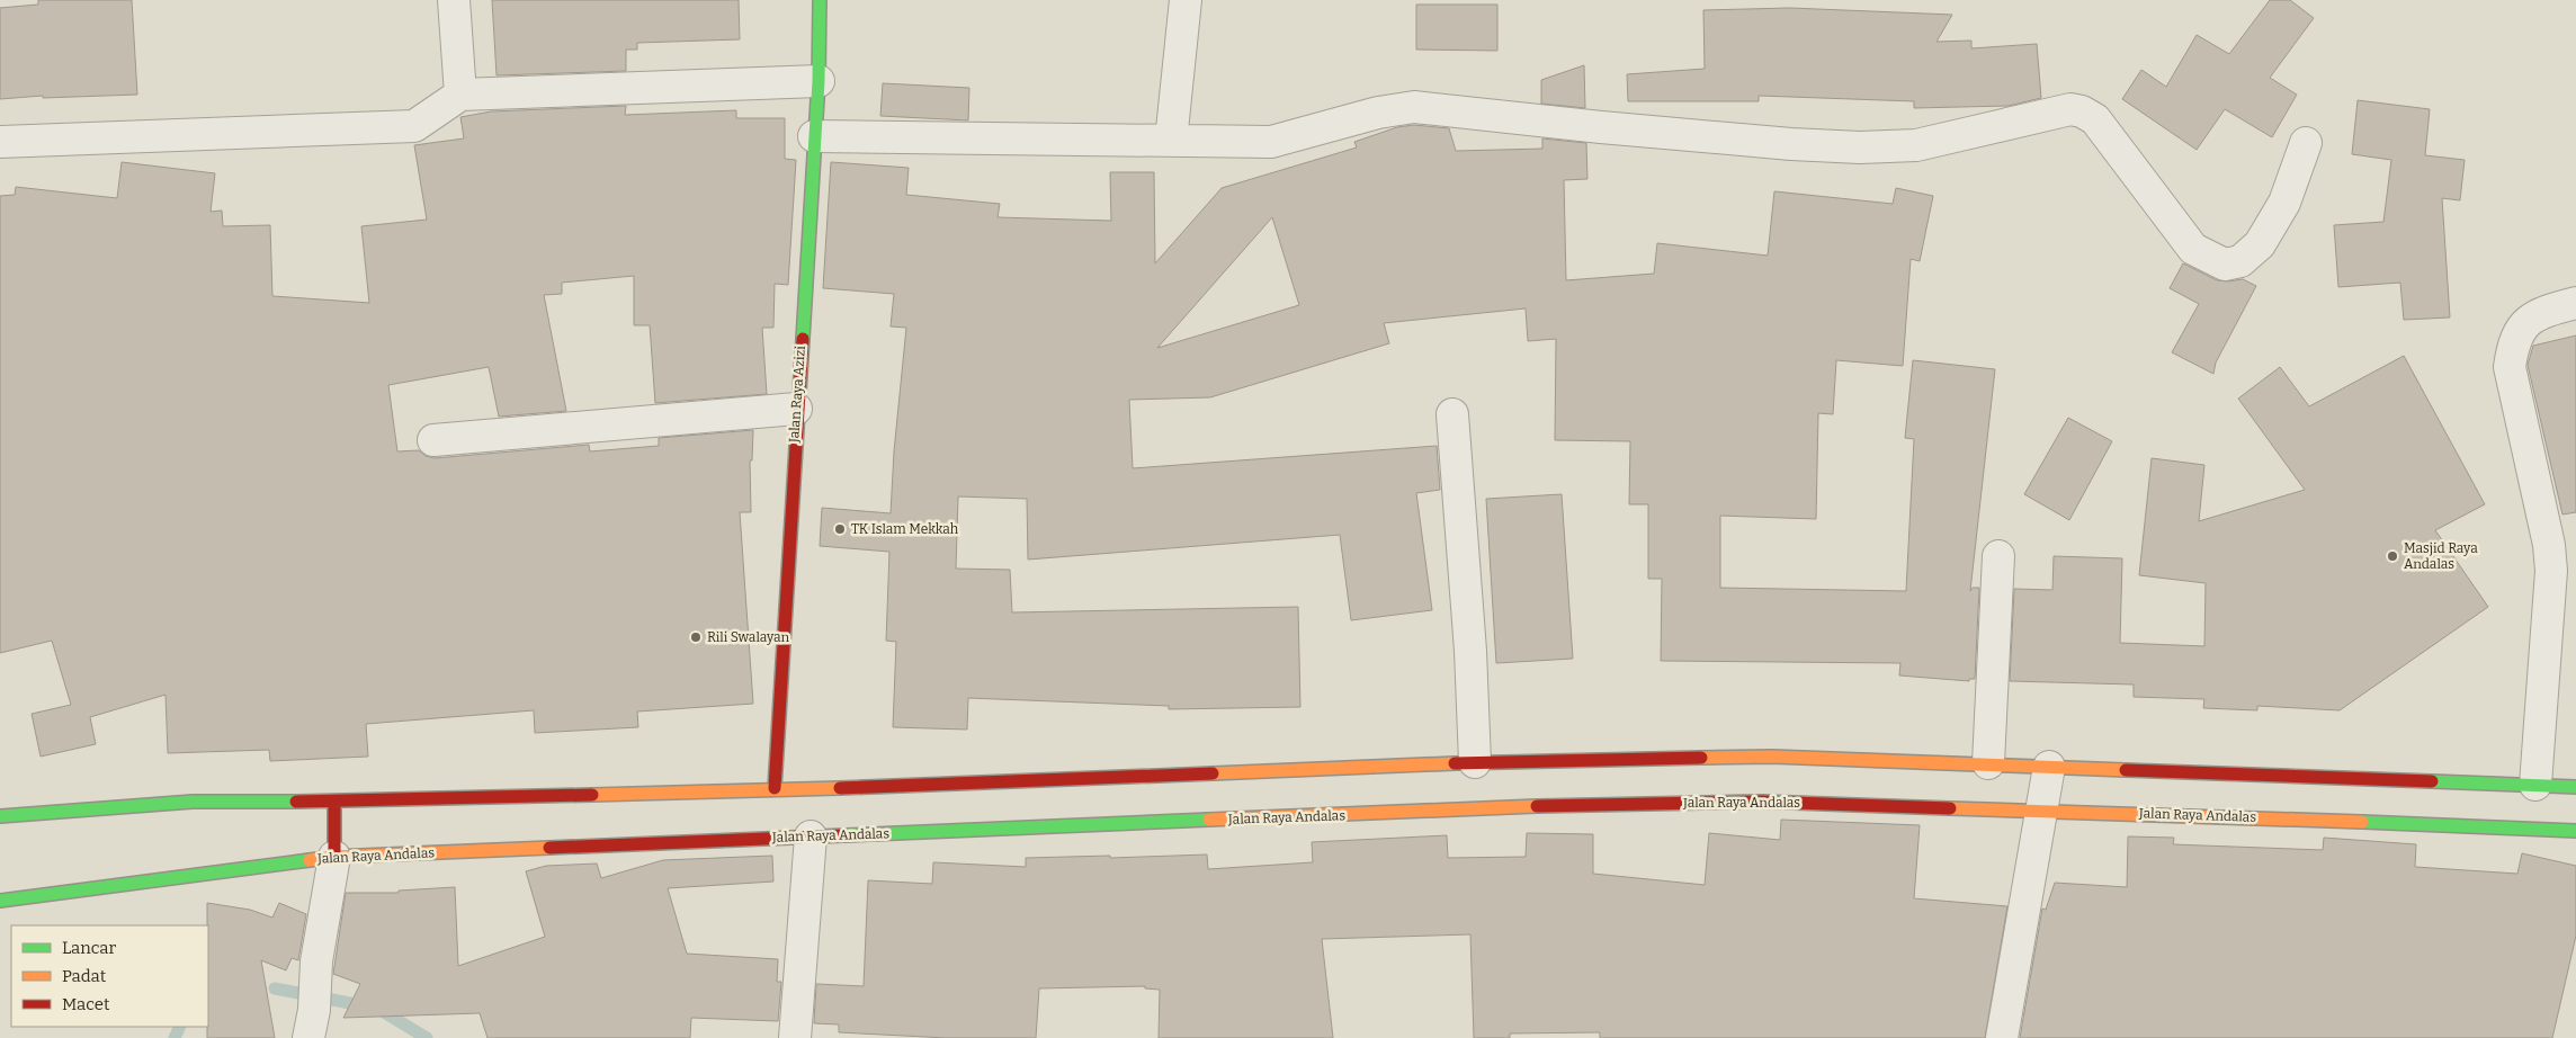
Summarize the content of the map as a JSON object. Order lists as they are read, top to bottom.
{
  "streets": {
    "main road": ["Jalan Raya Azizi", "Jalan Raya Andalas"]
  },
  "places": ["TK Islam Mekkah", "Masjid Raya Andalas", "Rili Swalayan"],
  "legend": ["Lancar", "Padat", "Macet"]
}
